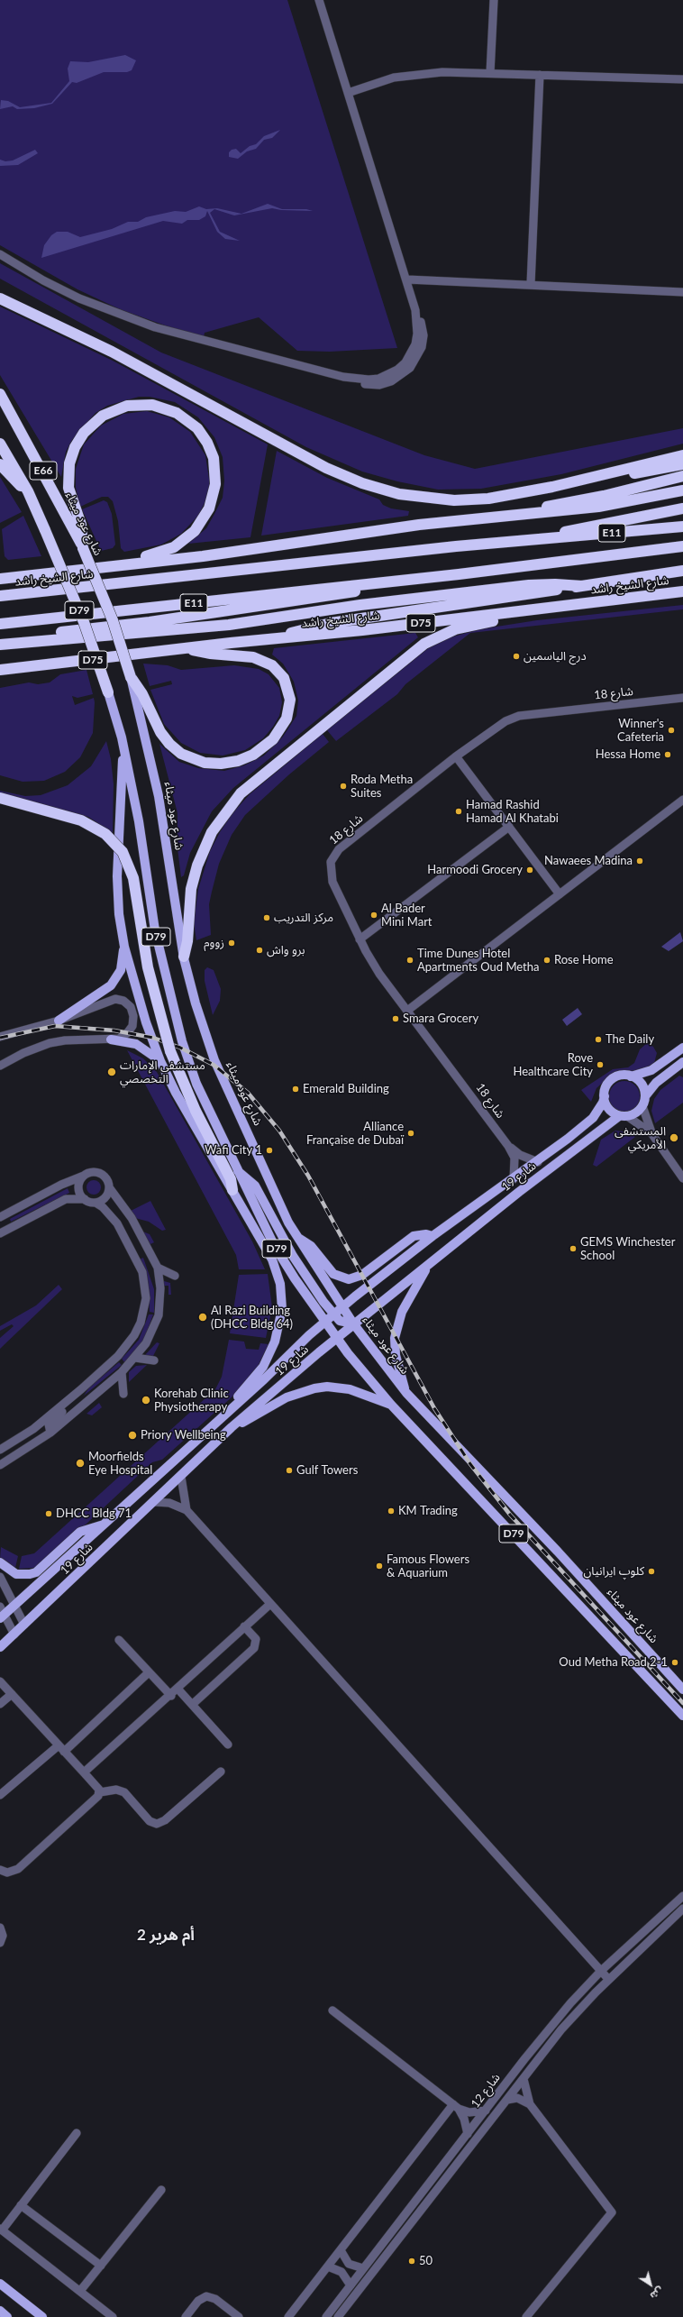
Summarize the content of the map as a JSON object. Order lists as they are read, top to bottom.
{
  "streets": {
    "highway": [
      "E66",
      "شارع عود ميثاء",
      "E11",
      "شارع الشيخ راشد",
      "D79",
      "D75"
    ],
    "main road": ["شارع 19"],
    "street": ["شارع 18", "شارع 12"]
  },
  "crossings": [
    ["E66", "D79"],
    ["شارع عود ميثاء", "شارع 19"],
    ["E11", "شارع الشيخ راشد"],
    ["D79", "شارع 19"],
    ["شارع 18", "شارع 19"]
  ],
  "districts": ["أم هرير 2"],
  "places": [
    "درج الياسمين",
    "Winner's Cafeteria",
    "Hessa Home",
    "Roda Metha Suites",
    "Hamad Rashid Hamad Al Khatabi",
    "Nawaees Madina",
    "Harmoodi Grocery",
    "Al Bader Mini Mart",
    "مركز التدريب",
    "زووم",
    "برو واش",
    "Time Dunes Hotel Apartments Oud Metha",
    "Rose Home",
    "Smara Grocery",
    "The Daily",
    "Rove Healthcare City",
    "مستشفى الإمارات التخصصي",
    "Emerald Building",
    "Alliance Française de Dubaï",
    "المستشفى الأمريكي",
    "Wafi City 1",
    "GEMS Winchester School",
    "Al Razi Building (DHCC Bldg 64)",
    "Korehab Clinic Physiotherapy",
    "Priory Wellbeing",
    "Moorfields Eye Hospital",
    "Gulf Towers",
    "KM Trading",
    "DHCC Bldg 71",
    "Famous Flowers & Aquarium",
    "كلوپ ايرانيان",
    "Oud Metha Road 2-1",
    "50"
  ],
  "north": "bottom right"
}
